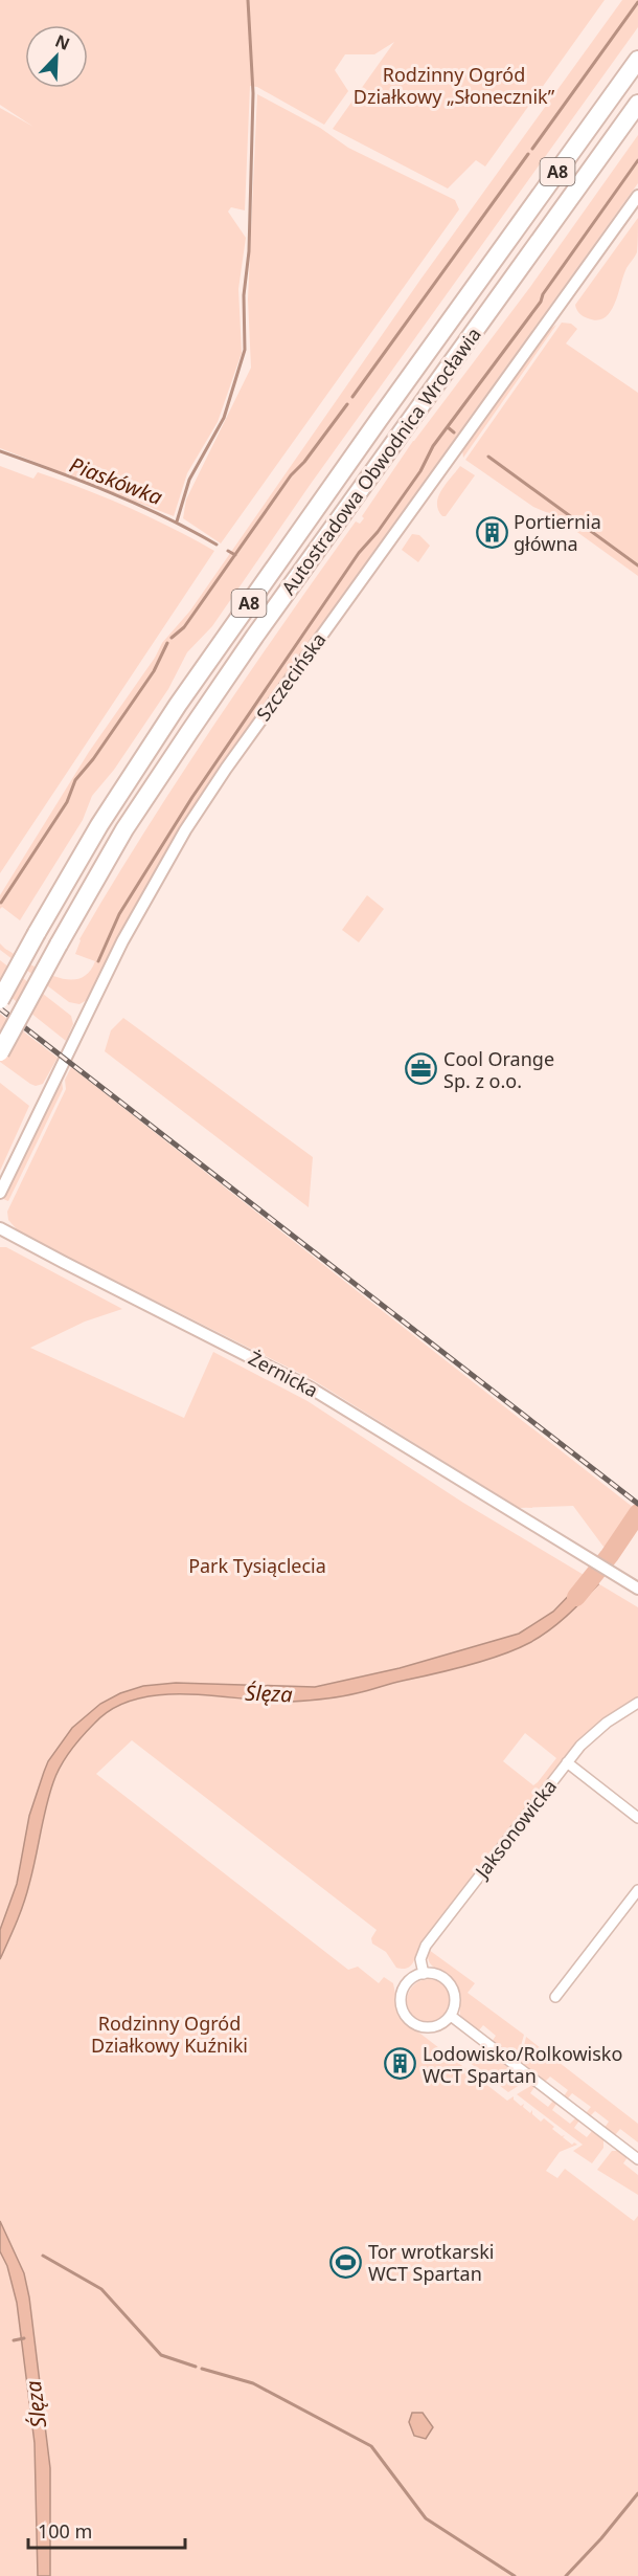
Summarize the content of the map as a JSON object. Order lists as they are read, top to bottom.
{
  "streets": {
    "highway": ["A8", "Autostradowa Obwodnica Wrocławia"],
    "street": ["Szczecińska", "Żernicka", "Jaksonowicka"]
  },
  "water": ["Piaskówka", "Ślęza"],
  "parks": ["Rodzinny Ogród Działkowy „Słonecznik”", "Park Tysiąclecia", "Rodzinny Ogród Działkowy Kuźniki"],
  "places": {
    "building": ["Portiernia główna", "Lodowisko/Rolkowisko WCT Spartan"],
    "office": ["Cool Orange Sp. z o.o."],
    "sports": ["Tor wrotkarski WCT Spartan"]
  },
  "scale_bar": "100 m",
  "north": "top right"
}
